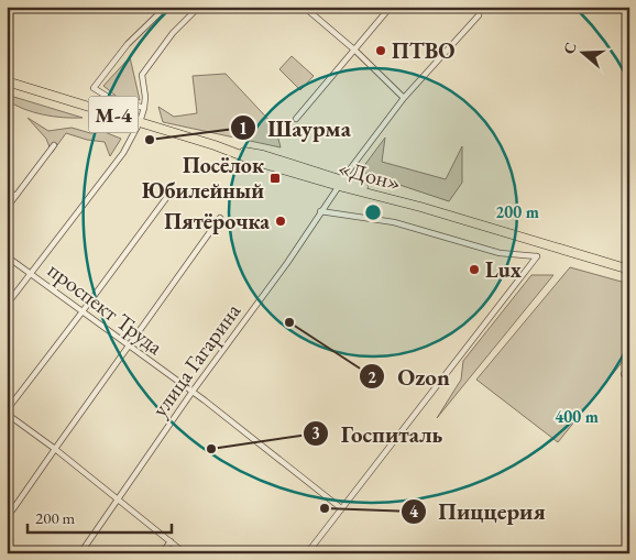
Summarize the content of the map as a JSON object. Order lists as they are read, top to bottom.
{
  "streets": {
    "main road": ["М-4", "«Дон»"],
    "street": ["проспект Труда", "улица Гагарина"]
  },
  "crossings": [
    ["М-4", "«Дон»"],
    ["«Дон»", "улица Гагарина"],
    ["проспект Труда", "улица Гагарина"]
  ],
  "places": {
    "other": [
      "ПТВО",
      "Шаурма",
      "Пятёрочка",
      "Lux",
      "Ozon",
      "Госпиталь",
      "Пиццерия"
    ],
    "transit": ["Посёлок Юбилейный"]
  },
  "scale_bar": "200 m",
  "north": "left",
  "rings": ["200 m", "400 m"]
}
